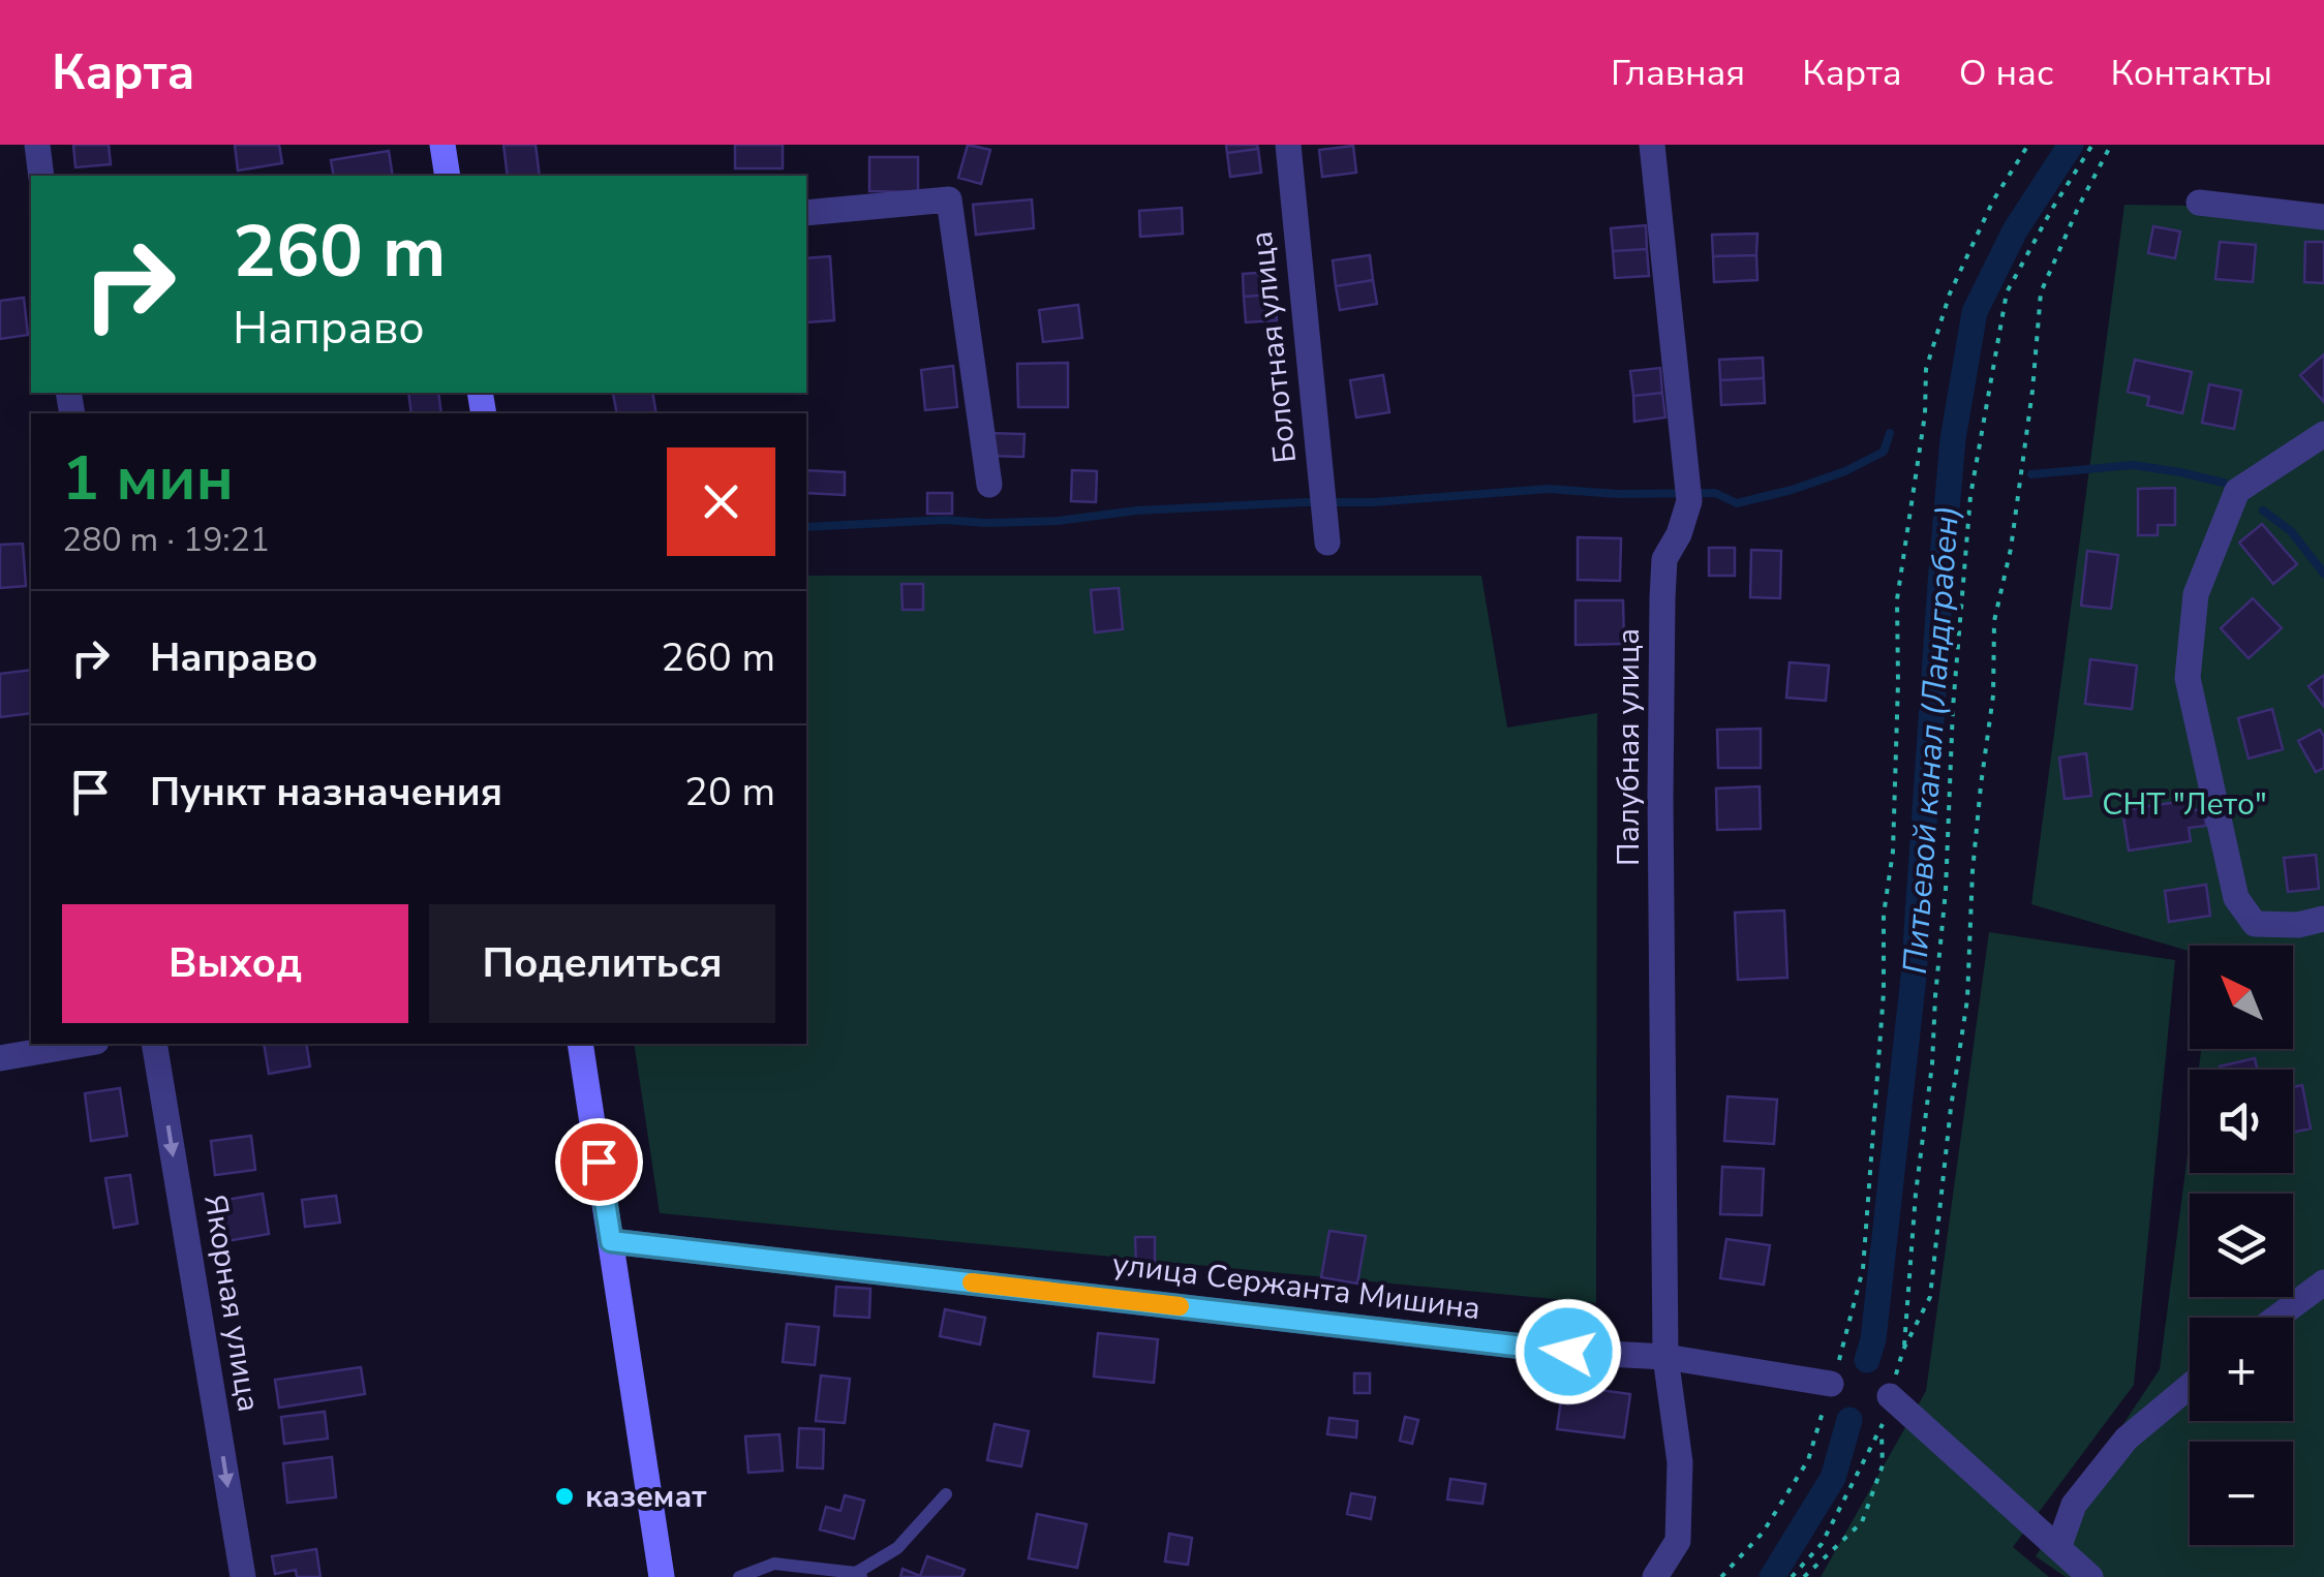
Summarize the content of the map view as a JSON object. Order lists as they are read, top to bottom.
{
  "streets": {
    "street": [
      "Болотная улица",
      "Палубная улица",
      "улица Сержанта Мишина",
      "Якорная улица"
    ]
  },
  "crossings": [
    ["Палубная улица", "улица Сержанта Мишина"]
  ],
  "one_way": ["Якорная улица"],
  "water": ["Питьевой канал (Ландграбен)"],
  "parks": ["СНТ \"Лето\""],
  "places": ["каземат"],
  "north": "top left",
  "page": {
    "header": "Карта",
    "nav": [
      "Главная",
      "Карта",
      "О нас",
      "Контакты"
    ],
    "turn": ["260 m", "Направо"],
    "heading": ["1 мин", "280 m · 19:21"],
    "list": [
      {
        "name": "Направо",
        "value": "260 m"
      },
      {
        "name": "Пункт назначения",
        "value": "20 m"
      }
    ],
    "buttons": ["Выход", "Поделиться"],
    "map_buttons": ["+", "−"]
  }
}
